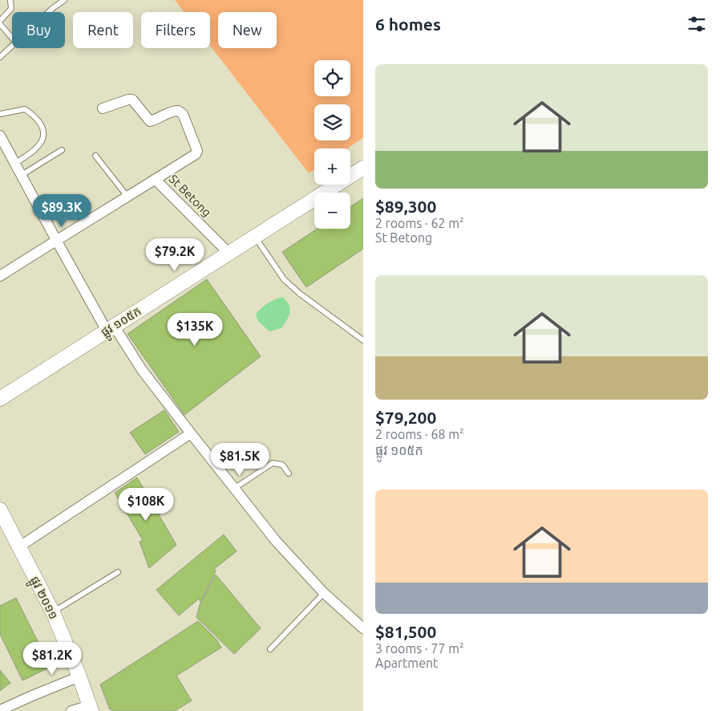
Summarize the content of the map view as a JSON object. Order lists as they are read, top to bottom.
{
  "streets": {
    "main road": ["ផ្លូវ ១០៥ក", "ផ្លូវ ២០១១"],
    "street": ["St Betong"]
  },
  "crossings": [
    ["St Betong", "ផ្លូវ ១០៥ក"]
  ],
  "page": {
    "heading": "6 homes",
    "chip": [
      "Buy",
      "Rent",
      "Filters",
      "New"
    ],
    "list": [
      {
        "name": "$89,300",
        "note": "2 rooms · 62 m² · St Betong"
      },
      {
        "name": "$79,200",
        "note": "2 rooms · 68 m² · ផ្លូវ ១០៥ក"
      },
      {
        "name": "$81,500",
        "note": "3 rooms · 77 m² · Apartment"
      }
    ],
    "map_buttons": ["+", "−"],
    "price": [
      "$89.3K",
      "$79.2K",
      "$135K",
      "$81.5K",
      "$108K",
      "$81.2K"
    ]
  }
}
